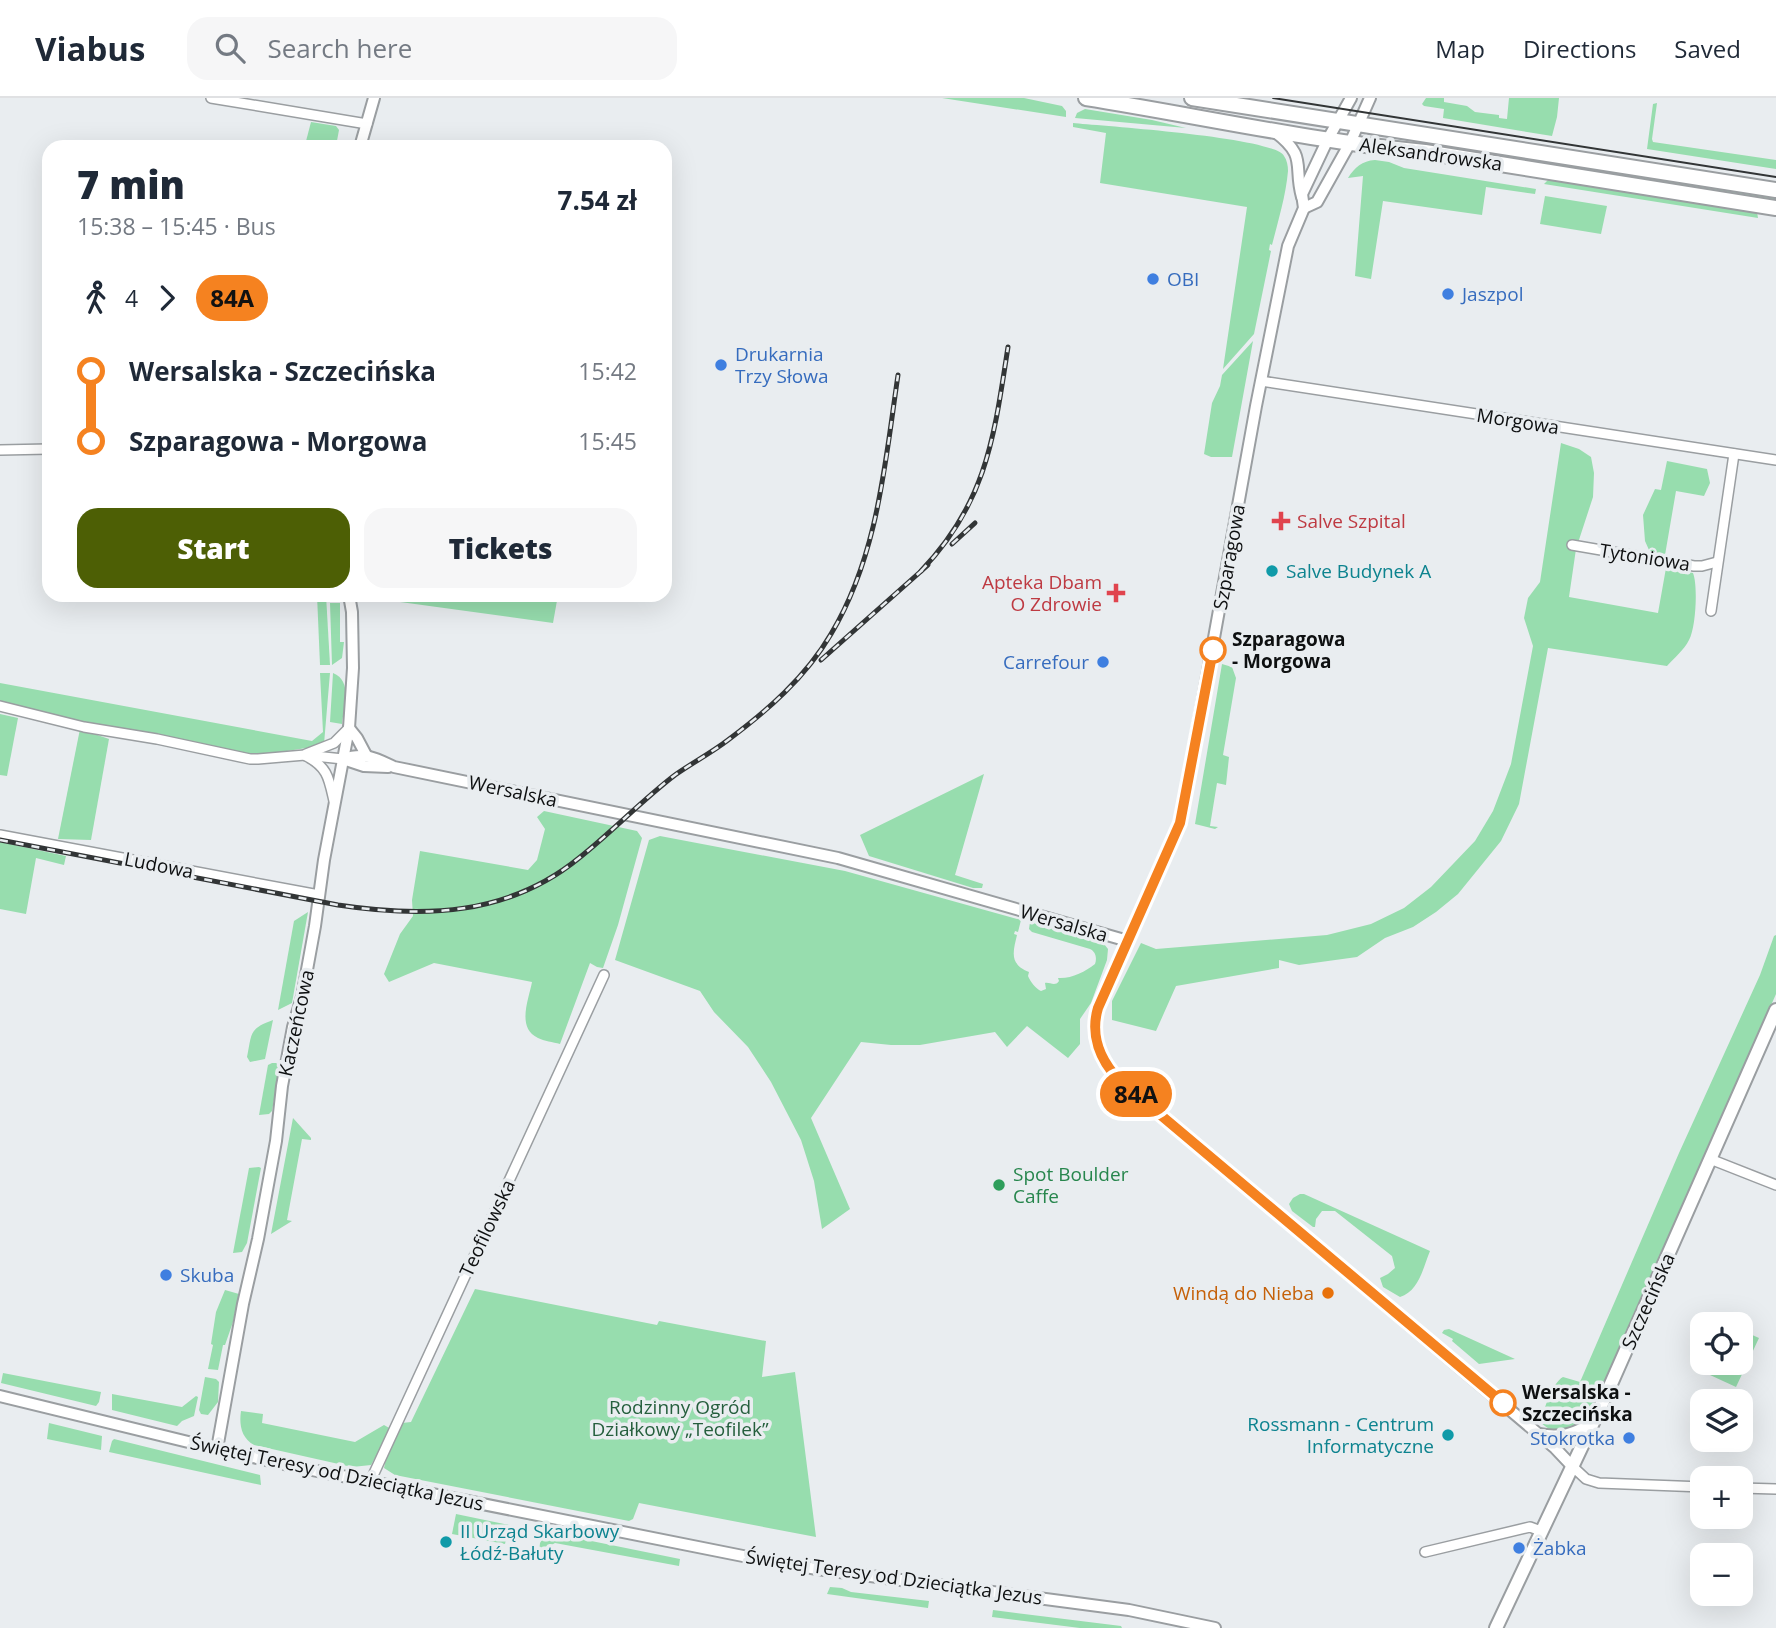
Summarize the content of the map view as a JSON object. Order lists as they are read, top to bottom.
{
  "streets": {
    "main road": ["Aleksandrowska", "Szczecińska"],
    "street": [
      "Morgowa",
      "Szparagowa",
      "Tytoniowa",
      "Wersalska",
      "Ludowa",
      "Kaczeńcowa",
      "Teofilowska",
      "Świętej Teresy od Dzieciątka Jezus"
    ]
  },
  "crossings": [
    ["Aleksandrowska", "Szparagowa"],
    ["Morgowa", "Szparagowa"],
    ["Szparagowa", "Wersalska"],
    ["Wersalska", "Kaczeńcowa"],
    ["Wersalska", "Szczecińska"],
    ["Ludowa", "Kaczeńcowa"],
    ["Kaczeńcowa", "Świętej Teresy od Dzieciątka Jezus"],
    ["Teofilowska", "Świętej Teresy od Dzieciątka Jezus"]
  ],
  "parks": ["Rodzinny Ogród Działkowy „Teofilek”"],
  "places": {
    "other": [
      "OBI",
      "Jaszpol",
      "Drukarnia Trzy Słowa",
      "Salve Budynek A",
      "Szparagowa - Morgowa",
      "Carrefour",
      "Spot Boulder Caffe",
      "Skuba",
      "Windą do Nieba",
      "Wersalska - Szczecińska",
      "Rossmann - Centrum Informatyczne",
      "Stokrotka",
      "II Urząd Skarbowy Łódź-Bałuty",
      "Żabka"
    ],
    "health": ["Salve Szpital", "Apteka Dbam O Zdrowie"]
  },
  "lines": ["bus line 84A"],
  "page": {
    "header": "Viabus",
    "search": "Search here",
    "nav": ["Map", "Directions", "Saved"],
    "on_map": "84A",
    "heading": ["7 min", "15:38 – 15:45 · Bus", "7.54 zł"],
    "legs": ["4", "84A"],
    "list": [
      {
        "name": "Wersalska - Szczecińska",
        "value": "15:42"
      },
      {
        "name": "Szparagowa - Morgowa",
        "value": "15:45"
      }
    ],
    "buttons": ["Start", "Tickets"],
    "map_buttons": ["+", "−"]
  }
}
